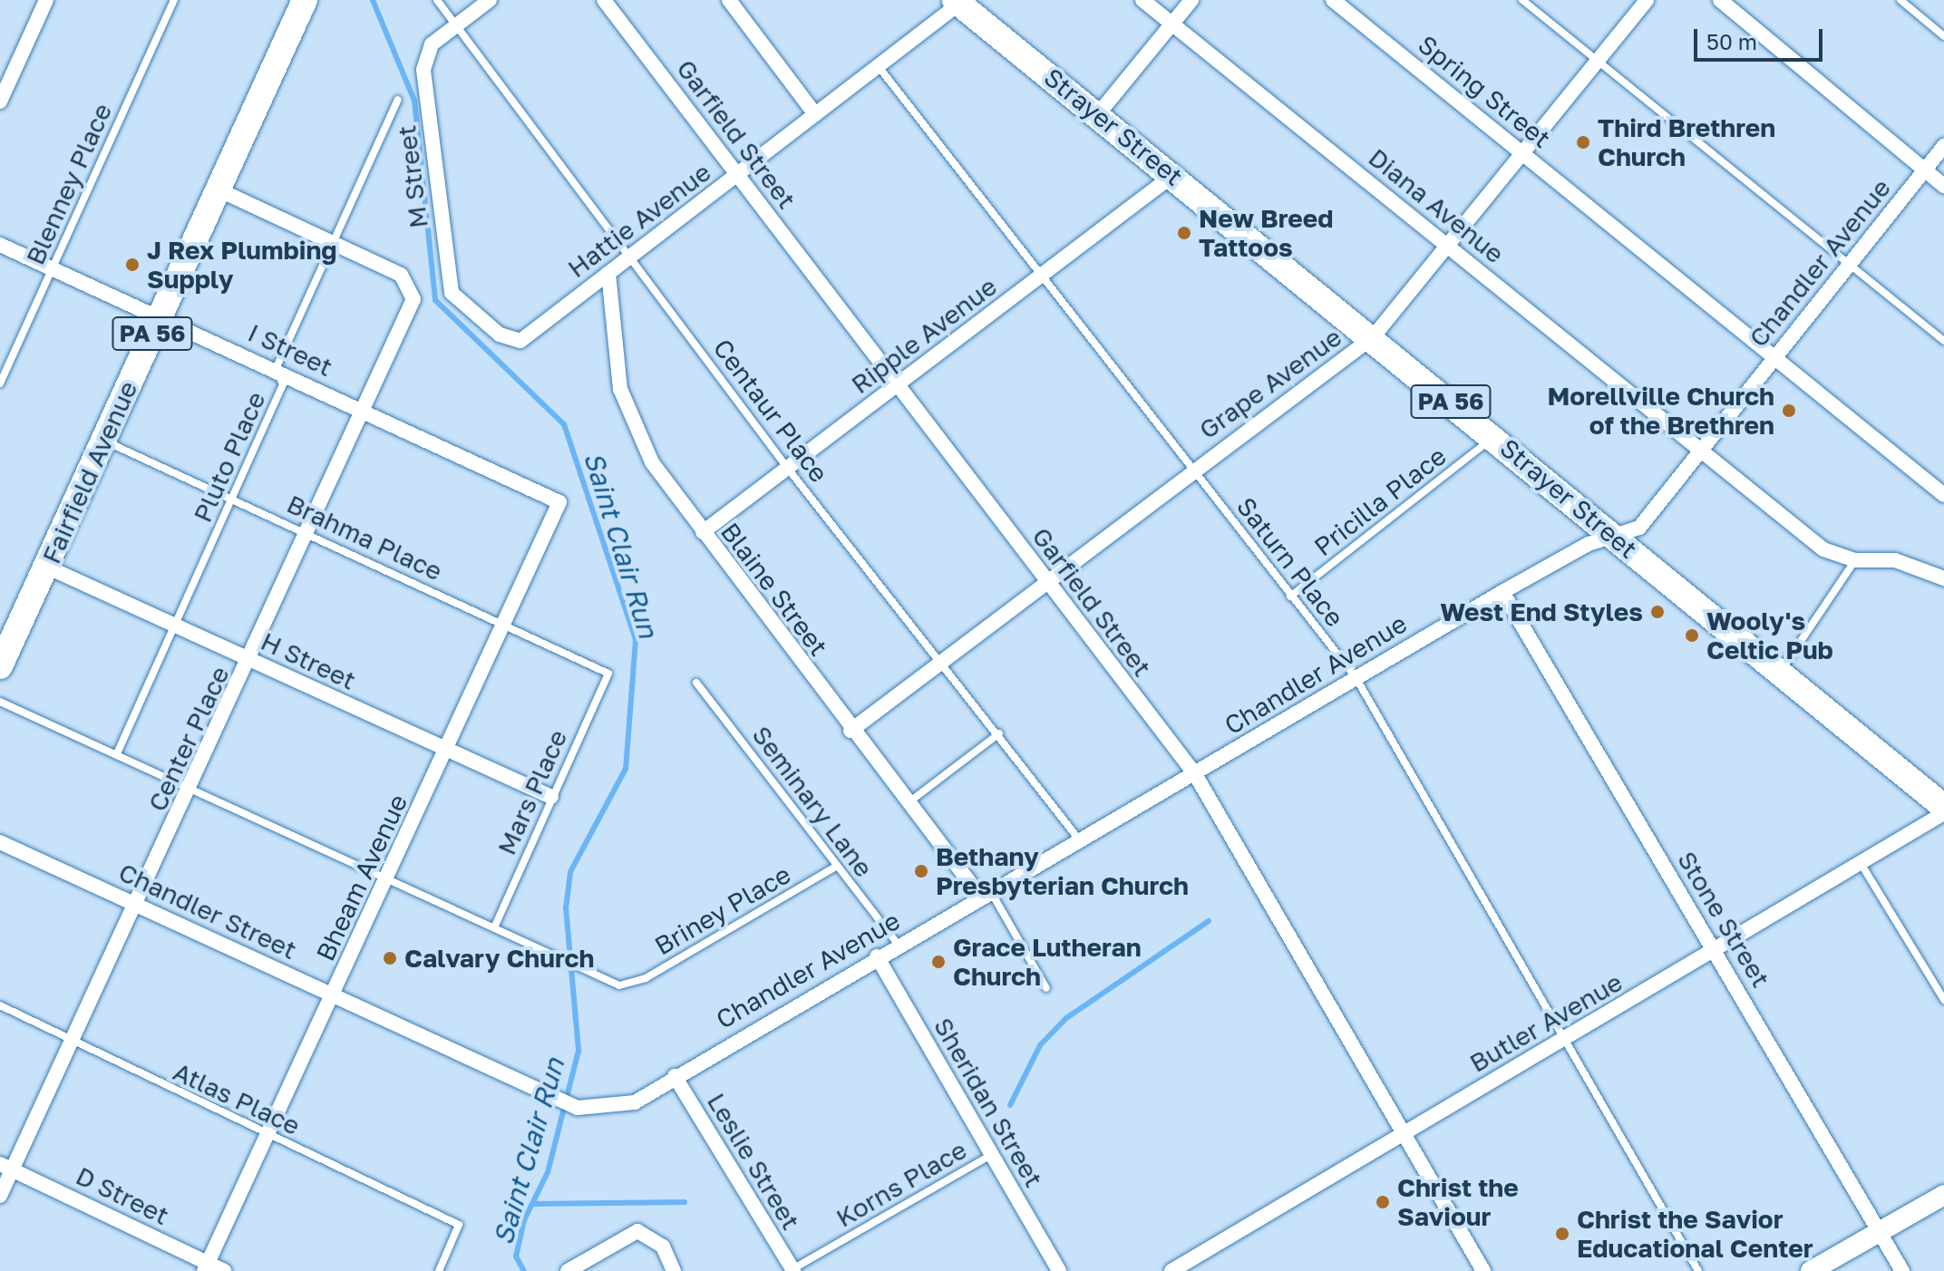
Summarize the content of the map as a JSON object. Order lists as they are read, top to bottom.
{
  "streets": {
    "highway": ["Strayer Street", "PA 56", "Fairfield Avenue"],
    "street": [
      "Spring Street",
      "Garfield Street",
      "M Street",
      "Diana Avenue",
      "Hattie Avenue",
      "Chandler Avenue",
      "Ripple Avenue",
      "I Street",
      "Grape Avenue",
      "Blaine Street",
      "H Street",
      "Center Place",
      "Bheam Avenue",
      "Chandler Street",
      "Stone Street",
      "Butler Avenue",
      "Sheridan Street",
      "Leslie Street",
      "D Street"
    ],
    "lane": [
      "Blenney Place",
      "Centaur Place",
      "Pluto Place",
      "Pricilla Place",
      "Brahma Place",
      "Saturn Place",
      "Mars Place",
      "Seminary Lane",
      "Briney Place",
      "Atlas Place",
      "Korns Place"
    ]
  },
  "crossings": [
    ["Spring Street", "Chandler Avenue"],
    ["Spring Street", "Grape Avenue"],
    ["Strayer Street", "Hattie Avenue"],
    ["Strayer Street", "Chandler Avenue"],
    ["Strayer Street", "Ripple Avenue"],
    ["Strayer Street", "Grape Avenue"],
    ["Strayer Street", "Pricilla Place"],
    ["Garfield Street", "Hattie Avenue"],
    ["Garfield Street", "Chandler Avenue"],
    ["Garfield Street", "Ripple Avenue"],
    ["Garfield Street", "Grape Avenue"],
    ["Garfield Street", "Butler Avenue"],
    ["M Street", "Hattie Avenue"],
    ["M Street", "Centaur Place"],
    ["Blenney Place", "I Street"],
    ["Diana Avenue", "Chandler Avenue"],
    ["Diana Avenue", "Grape Avenue"],
    ["Hattie Avenue", "Centaur Place"],
    ["Hattie Avenue", "Saturn Place"],
    ["Hattie Avenue", "Blaine Street"],
    ["Chandler Avenue", "Centaur Place"],
    ["Chandler Avenue", "Saturn Place"],
    ["Chandler Avenue", "Blaine Street"],
    ["Chandler Avenue", "Seminary Lane"],
    ["Chandler Avenue", "Chandler Street"],
    ["Chandler Avenue", "Stone Street"],
    ["Chandler Avenue", "Sheridan Street"],
    ["Chandler Avenue", "Leslie Street"],
    ["Ripple Avenue", "Centaur Place"],
    ["Ripple Avenue", "Saturn Place"],
    ["Ripple Avenue", "Blaine Street"],
    ["I Street", "Pluto Place"],
    ["I Street", "Fairfield Avenue"],
    ["I Street", "Center Place"],
    ["I Street", "Bheam Avenue"],
    ["Grape Avenue", "Centaur Place"],
    ["Grape Avenue", "Saturn Place"],
    ["Grape Avenue", "Blaine Street"],
    ["Pluto Place", "Brahma Place"],
    ["Pluto Place", "H Street"],
    ["Pluto Place", "Center Place"],
    ["Fairfield Avenue", "Brahma Place"],
    ["Fairfield Avenue", "H Street"],
    ["Pricilla Place", "Saturn Place"],
    ["Brahma Place", "Center Place"],
    ["Brahma Place", "Mars Place"],
    ["Brahma Place", "Bheam Avenue"],
    ["Saturn Place", "Butler Avenue"],
    ["H Street", "Center Place"],
    ["H Street", "Mars Place"],
    ["H Street", "Bheam Avenue"],
    ["Center Place", "Chandler Street"],
    ["Center Place", "Atlas Place"],
    ["Center Place", "D Street"],
    ["Mars Place", "Briney Place"],
    ["Seminary Lane", "Briney Place"],
    ["Bheam Avenue", "Chandler Street"],
    ["Bheam Avenue", "Atlas Place"],
    ["Bheam Avenue", "D Street"],
    ["Stone Street", "Butler Avenue"],
    ["Sheridan Street", "Korns Place"],
    ["Leslie Street", "Korns Place"]
  ],
  "water": ["Saint Clair Run"],
  "places": [
    "Third Brethren Church",
    "New Breed Tattoos",
    "J Rex Plumbing Supply",
    "Morellville Church of the Brethren",
    "West End Styles",
    "Wooly's Celtic Pub",
    "Bethany Presbyterian Church",
    "Calvary Church",
    "Grace Lutheran Church",
    "Christ the Saviour",
    "Christ the Savior Educational Center"
  ],
  "scale_bar": "50 m"
}
